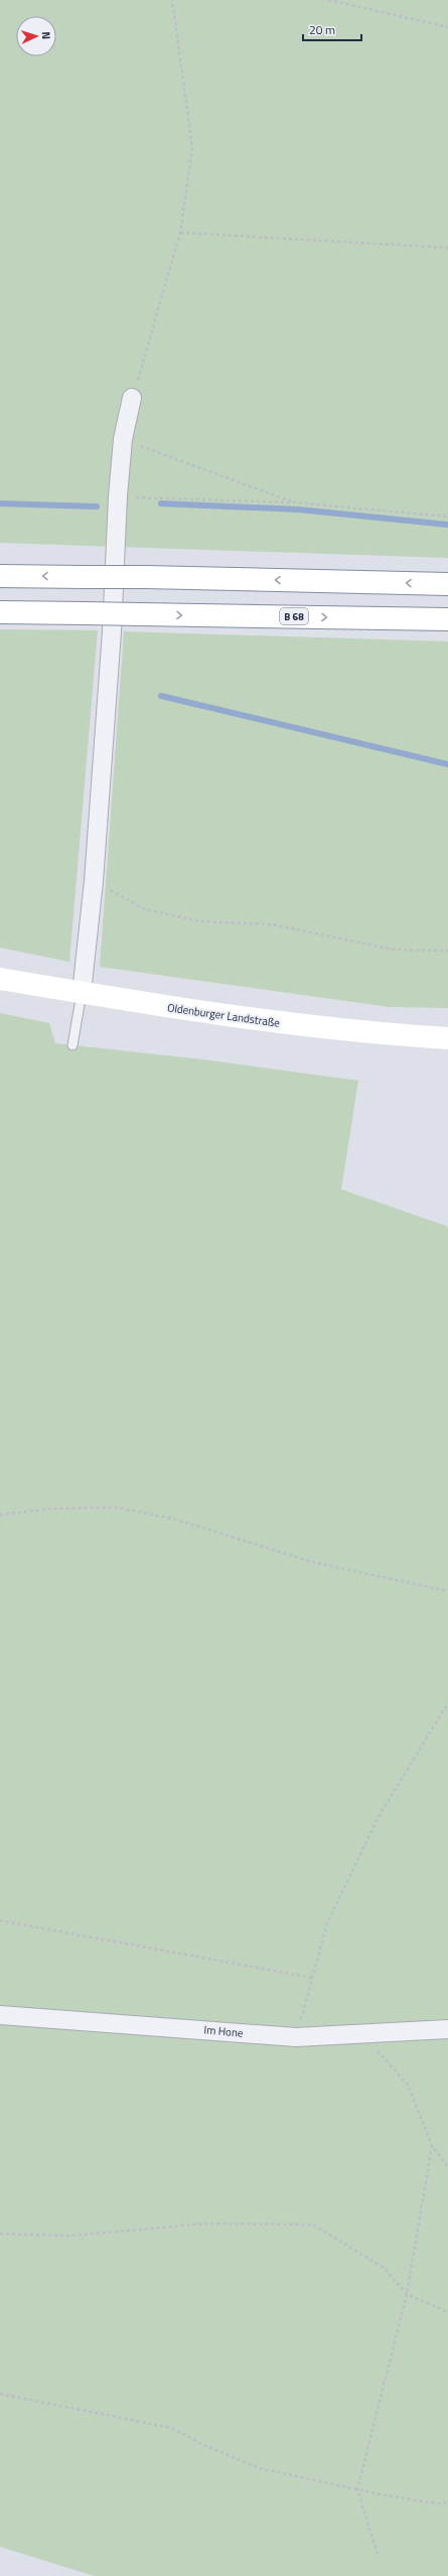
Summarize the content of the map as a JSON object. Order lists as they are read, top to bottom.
{
  "streets": {
    "main road": ["B 68", "Oldenburger Landstraße"],
    "street": ["Im Hone"]
  },
  "scale_bar": "20 m",
  "north": "right"
}
